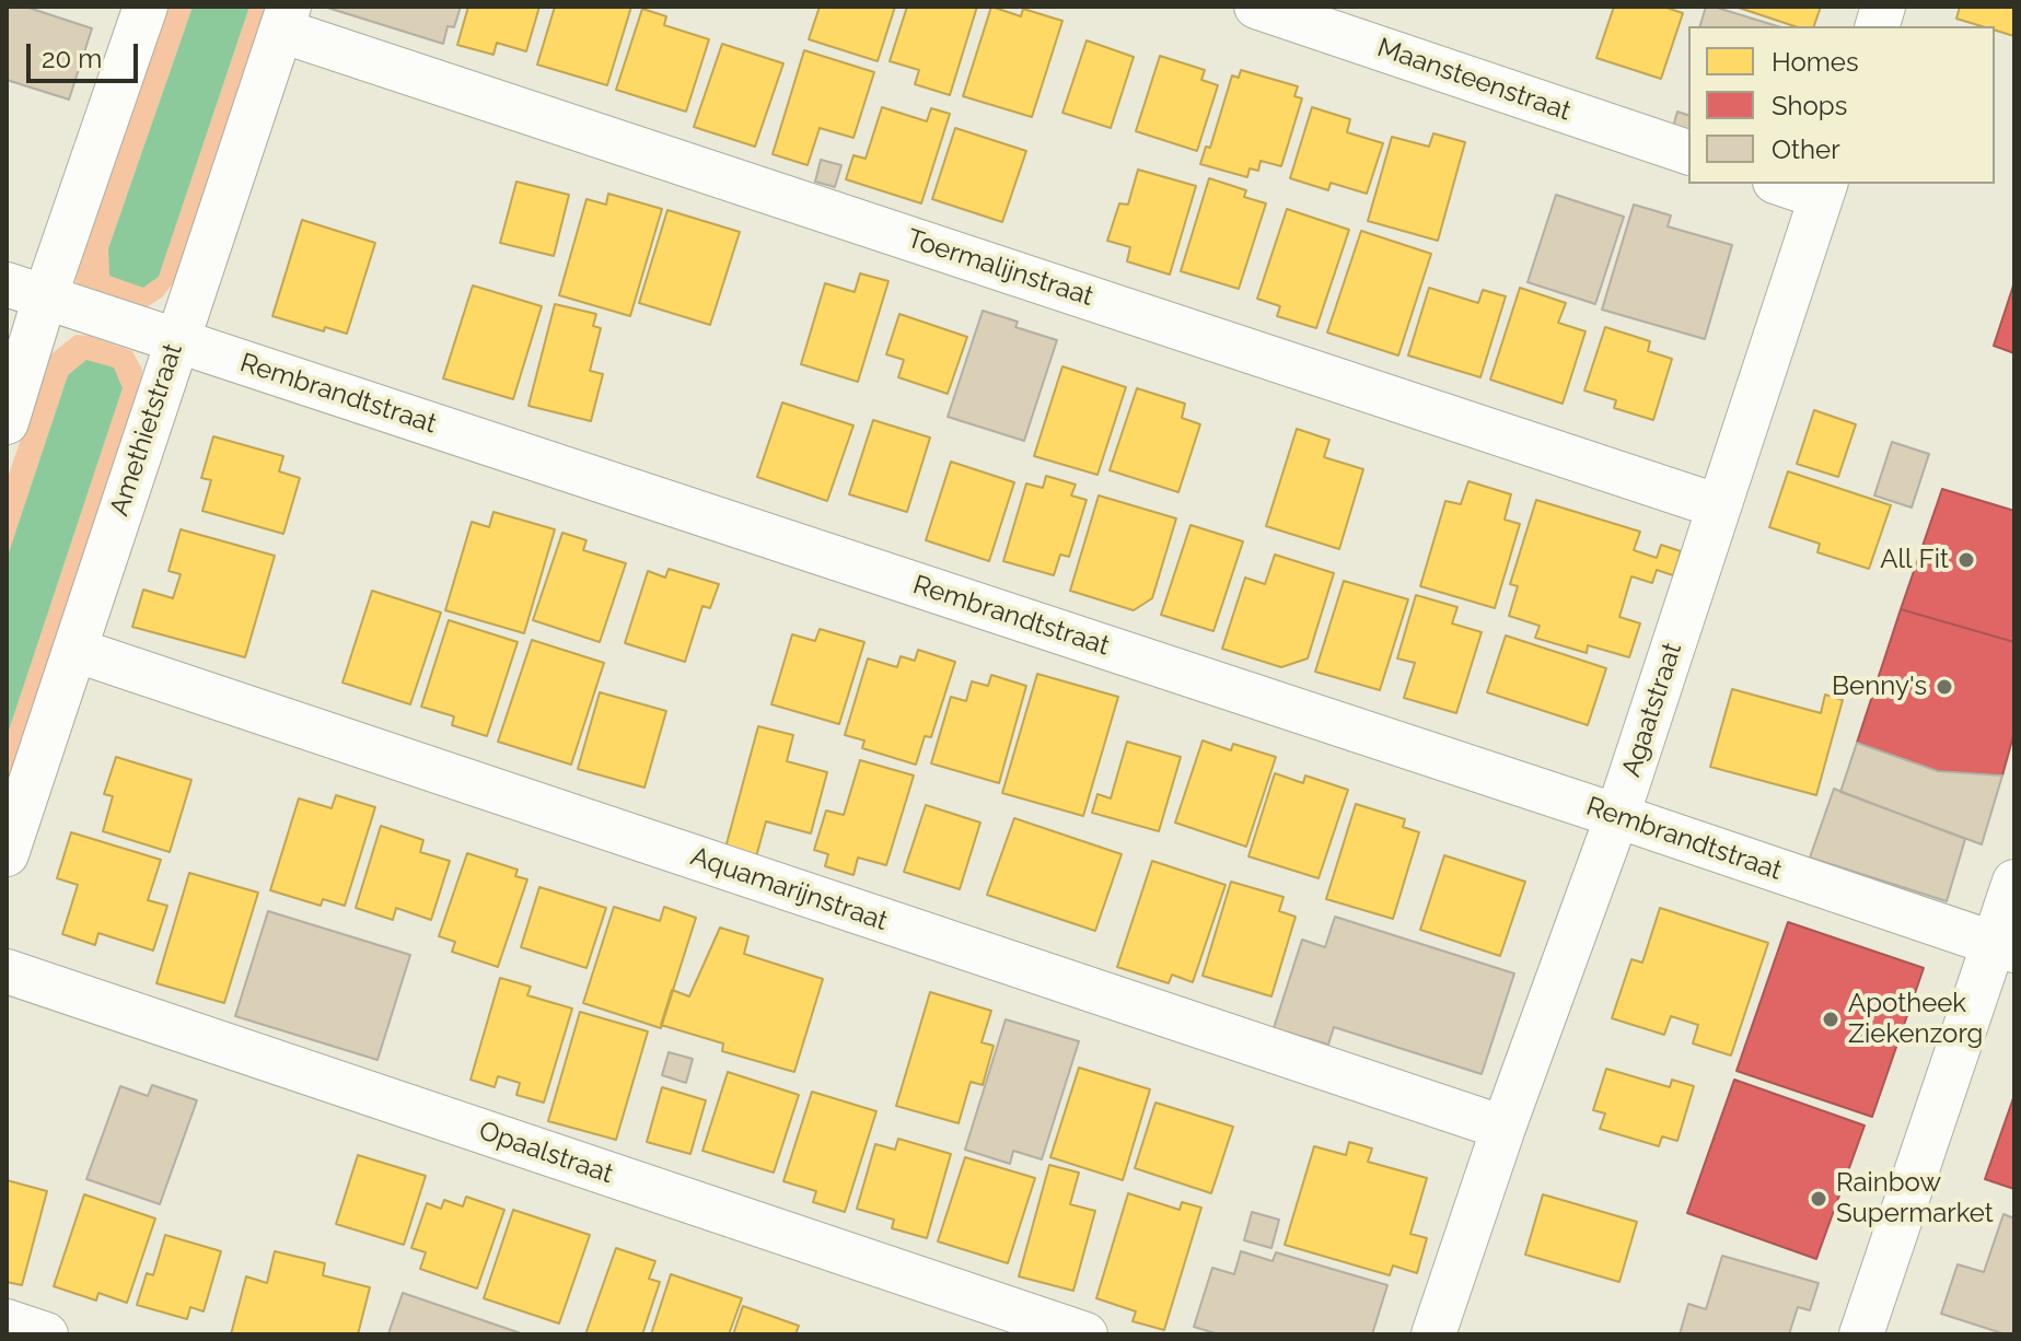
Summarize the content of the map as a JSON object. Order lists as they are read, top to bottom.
{
  "streets": {
    "street": [
      "Maansteenstraat",
      "Toermalijnstraat",
      "Rembrandtstraat",
      "Amethietstraat",
      "Agaatstraat",
      "Aquamarijnstraat",
      "Opaalstraat"
    ]
  },
  "crossings": [
    ["Toermalijnstraat", "Amethietstraat"],
    ["Toermalijnstraat", "Agaatstraat"],
    ["Rembrandtstraat", "Amethietstraat"],
    ["Rembrandtstraat", "Agaatstraat"],
    ["Amethietstraat", "Aquamarijnstraat"],
    ["Agaatstraat", "Aquamarijnstraat"]
  ],
  "places": [
    "All Fit",
    "Benny's",
    "Apotheek Ziekenzorg",
    "Rainbow Supermarket"
  ],
  "legend": ["Homes", "Shops", "Other"],
  "scale_bar": "20 m"
}
